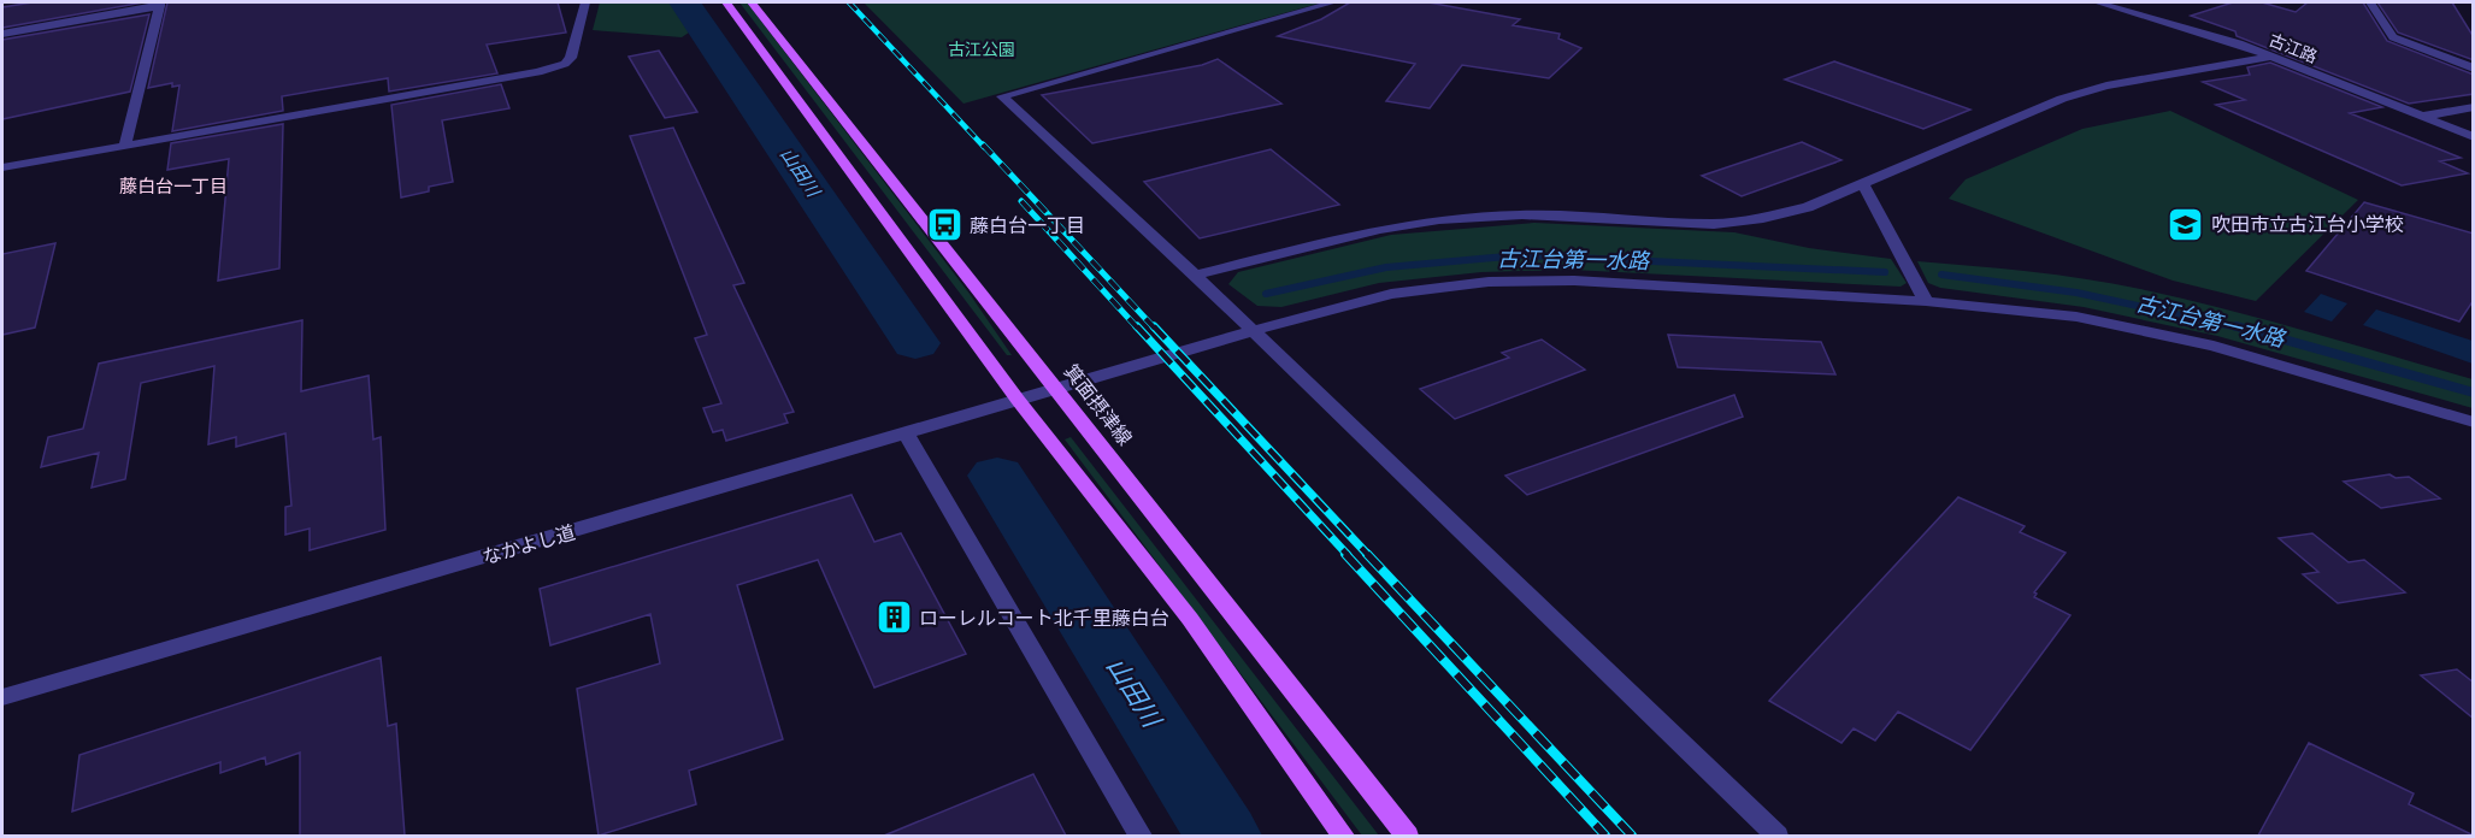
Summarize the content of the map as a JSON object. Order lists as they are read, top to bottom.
{
  "streets": {
    "main road": ["箕面摂津線"],
    "street": ["古江路", "なかよし道"]
  },
  "crossings": [
    ["箕面摂津線", "なかよし道"]
  ],
  "districts": ["藤白台一丁目"],
  "water": ["山田川", "古江台第一水路"],
  "parks": ["古江公園"],
  "places": {
    "school or university": ["吹田市立古江台小学校"],
    "bus stop": ["藤白台一丁目"],
    "building": ["ローレルコート北千里藤白台"]
  }
}
